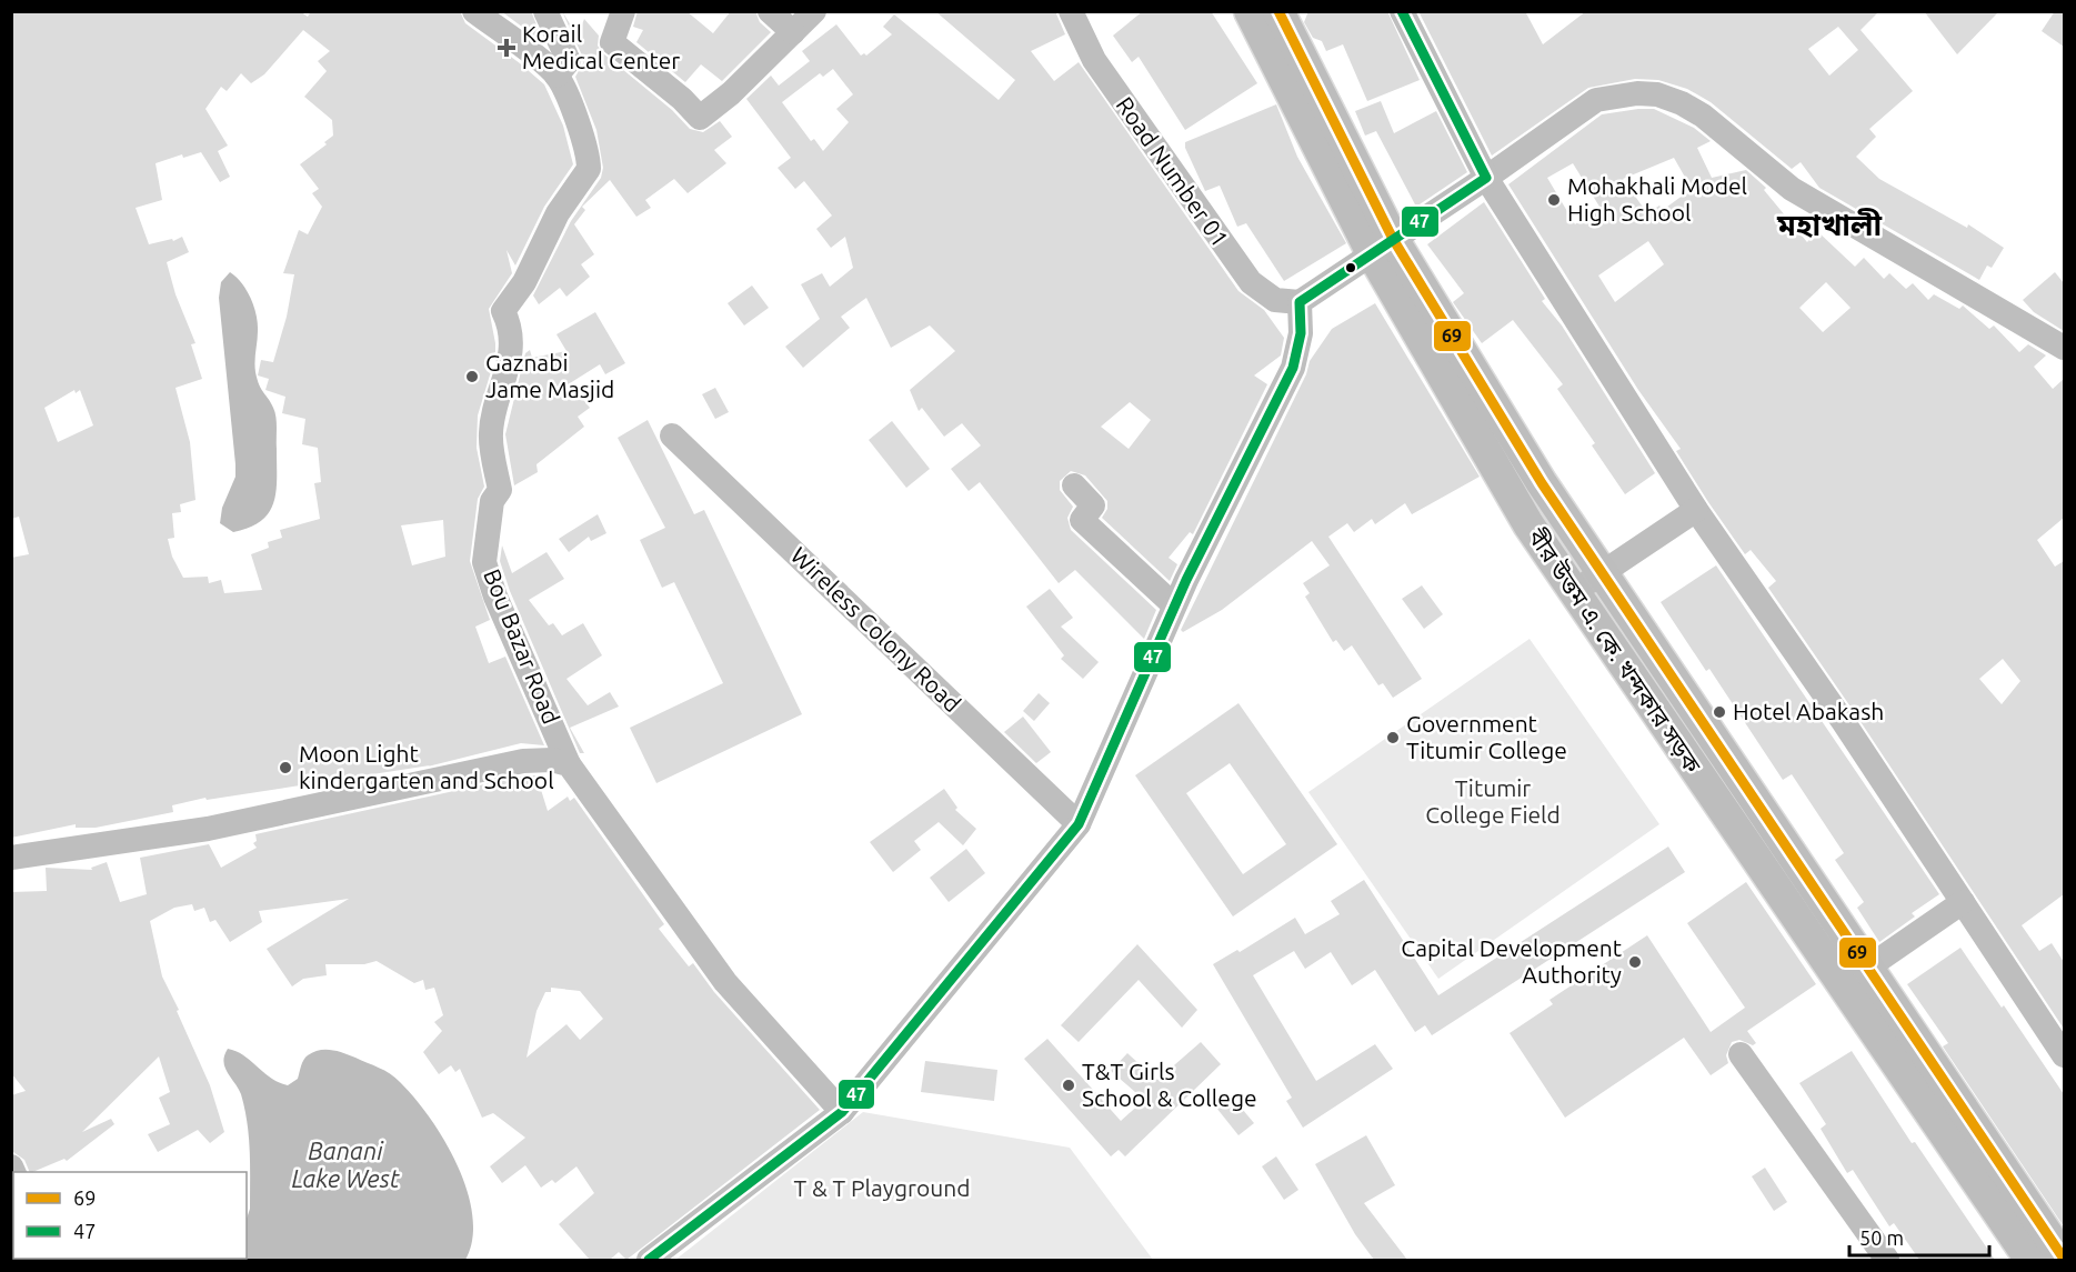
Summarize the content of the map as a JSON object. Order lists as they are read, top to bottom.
{
  "streets": {
    "main road": ["বীর উত্তম এ. কে. খন্দকার সড়ক"],
    "street": ["Road Number 01", "Wireless Colony Road", "Bou Bazar Road"]
  },
  "districts": ["মহাখালী"],
  "water": ["Banani Lake West"],
  "parks": ["Titumir College Field", "T & T Playground"],
  "places": {
    "health": ["Korail Medical Center"],
    "other": [
      "Mohakhali Model High School",
      "Gaznabi Jame Masjid",
      "Hotel Abakash",
      "Government Titumir College",
      "Moon Light kindergarten and School",
      "Capital Development Authority",
      "T&T Girls School & College"
    ]
  },
  "lines": ["transit line 69", "transit line 47"],
  "legend": ["69", "47"],
  "scale_bar": "50 m"
}
